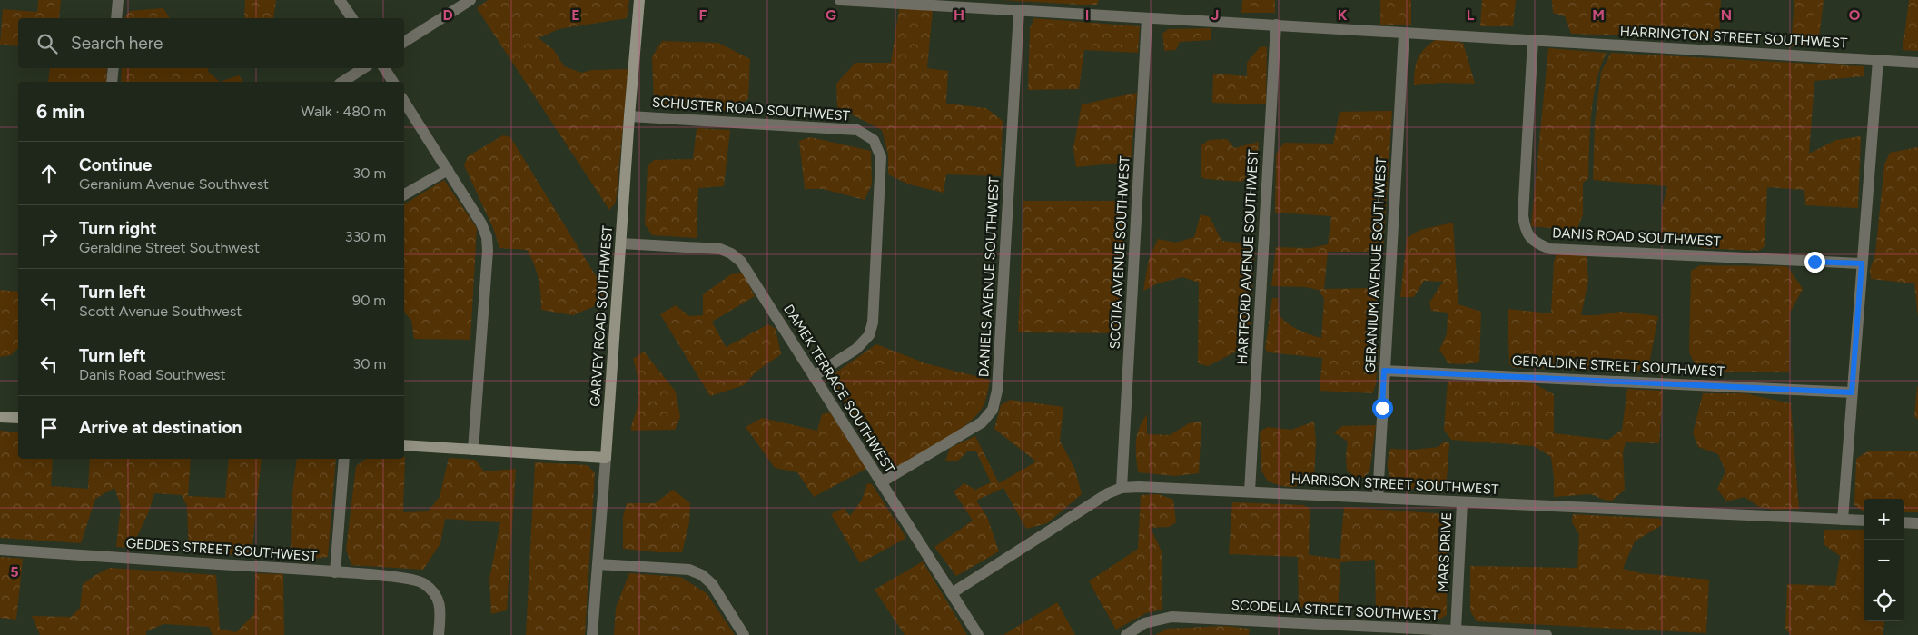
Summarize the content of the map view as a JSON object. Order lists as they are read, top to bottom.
{
  "streets": {
    "street": [
      "HARRINGTON STREET SOUTHWEST",
      "SCHUSTER ROAD SOUTHWEST",
      "DANIS ROAD SOUTHWEST",
      "SCOTIA AVENUE SOUTHWEST",
      "HARTFORD AVENUE SOUTHWEST",
      "GERANIUM AVENUE SOUTHWEST",
      "DANIELS AVENUE SOUTHWEST",
      "GARVEY ROAD SOUTHWEST",
      "GERALDINE STREET SOUTHWEST",
      "DAMEK TERRACE SOUTHWEST",
      "HARRISON STREET SOUTHWEST",
      "GEDDES STREET SOUTHWEST",
      "MARS DRIVE",
      "SCODELLA STREET SOUTHWEST"
    ]
  },
  "crossings": [
    ["HARRINGTON STREET SOUTHWEST", "DANIS ROAD SOUTHWEST"],
    ["HARRINGTON STREET SOUTHWEST", "SCOTIA AVENUE SOUTHWEST"],
    ["HARRINGTON STREET SOUTHWEST", "HARTFORD AVENUE SOUTHWEST"],
    ["HARRINGTON STREET SOUTHWEST", "GERANIUM AVENUE SOUTHWEST"],
    ["HARRINGTON STREET SOUTHWEST", "DANIELS AVENUE SOUTHWEST"],
    ["SCHUSTER ROAD SOUTHWEST", "GARVEY ROAD SOUTHWEST"],
    ["SCHUSTER ROAD SOUTHWEST", "DAMEK TERRACE SOUTHWEST"],
    ["SCOTIA AVENUE SOUTHWEST", "HARRISON STREET SOUTHWEST"],
    ["HARTFORD AVENUE SOUTHWEST", "HARRISON STREET SOUTHWEST"],
    ["GERANIUM AVENUE SOUTHWEST", "GERALDINE STREET SOUTHWEST"],
    ["GERANIUM AVENUE SOUTHWEST", "HARRISON STREET SOUTHWEST"],
    ["DANIELS AVENUE SOUTHWEST", "DAMEK TERRACE SOUTHWEST"],
    ["GARVEY ROAD SOUTHWEST", "DAMEK TERRACE SOUTHWEST"],
    ["DAMEK TERRACE SOUTHWEST", "HARRISON STREET SOUTHWEST"],
    ["HARRISON STREET SOUTHWEST", "MARS DRIVE"],
    ["MARS DRIVE", "SCODELLA STREET SOUTHWEST"]
  ],
  "page": {
    "search": "Search here",
    "heading": ["6 min", "Walk · 480 m"],
    "list": [
      ["Continue", "Geranium Avenue Southwest", "30 m"],
      ["Turn right", "Geraldine Street Southwest", "330 m"],
      ["Turn left", "Scott Avenue Southwest", "90 m"],
      ["Turn left", "Danis Road Southwest", "30 m"],
      "Arrive at destination"
    ],
    "map_buttons": ["+", "−"]
  },
  "grid": {
    "columns": [
      "D",
      "E",
      "F",
      "G",
      "H",
      "I",
      "J",
      "K",
      "L",
      "M",
      "N",
      "O"
    ],
    "rows": ["5"]
  }
}
